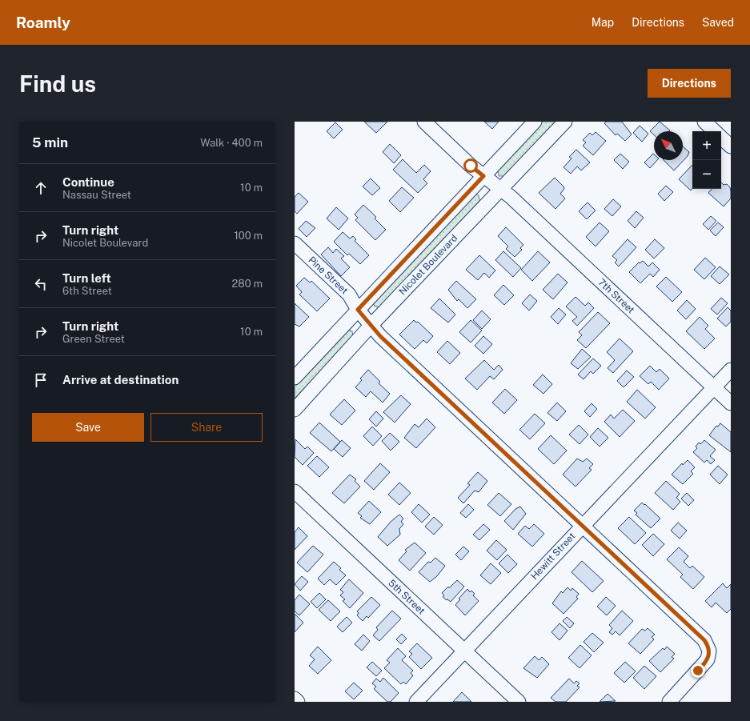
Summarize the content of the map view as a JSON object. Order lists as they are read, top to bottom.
{
  "streets": {
    "street": [
      "Nicolet Boulevard",
      "Pine Street",
      "7th Street",
      "Hewitt Street",
      "5th Street"
    ]
  },
  "crossings": [
    ["Nicolet Boulevard", "Pine Street"],
    ["Nicolet Boulevard", "7th Street"],
    ["Pine Street", "Hewitt Street"],
    ["7th Street", "Hewitt Street"],
    ["Hewitt Street", "5th Street"]
  ],
  "north": "top left",
  "page": {
    "header": "Roamly",
    "nav": ["Map", "Directions", "Saved"],
    "buttons": [
      "Directions",
      ["Save", "Share"]
    ],
    "title": "Find us",
    "heading": ["5 min", "Walk · 400 m"],
    "map_buttons": ["+", "−"],
    "list": [
      ["Continue", "Nassau Street", "10 m"],
      ["Turn right", "Nicolet Boulevard", "100 m"],
      ["Turn left", "6th Street", "280 m"],
      ["Turn right", "Green Street", "10 m"],
      "Arrive at destination"
    ]
  }
}
